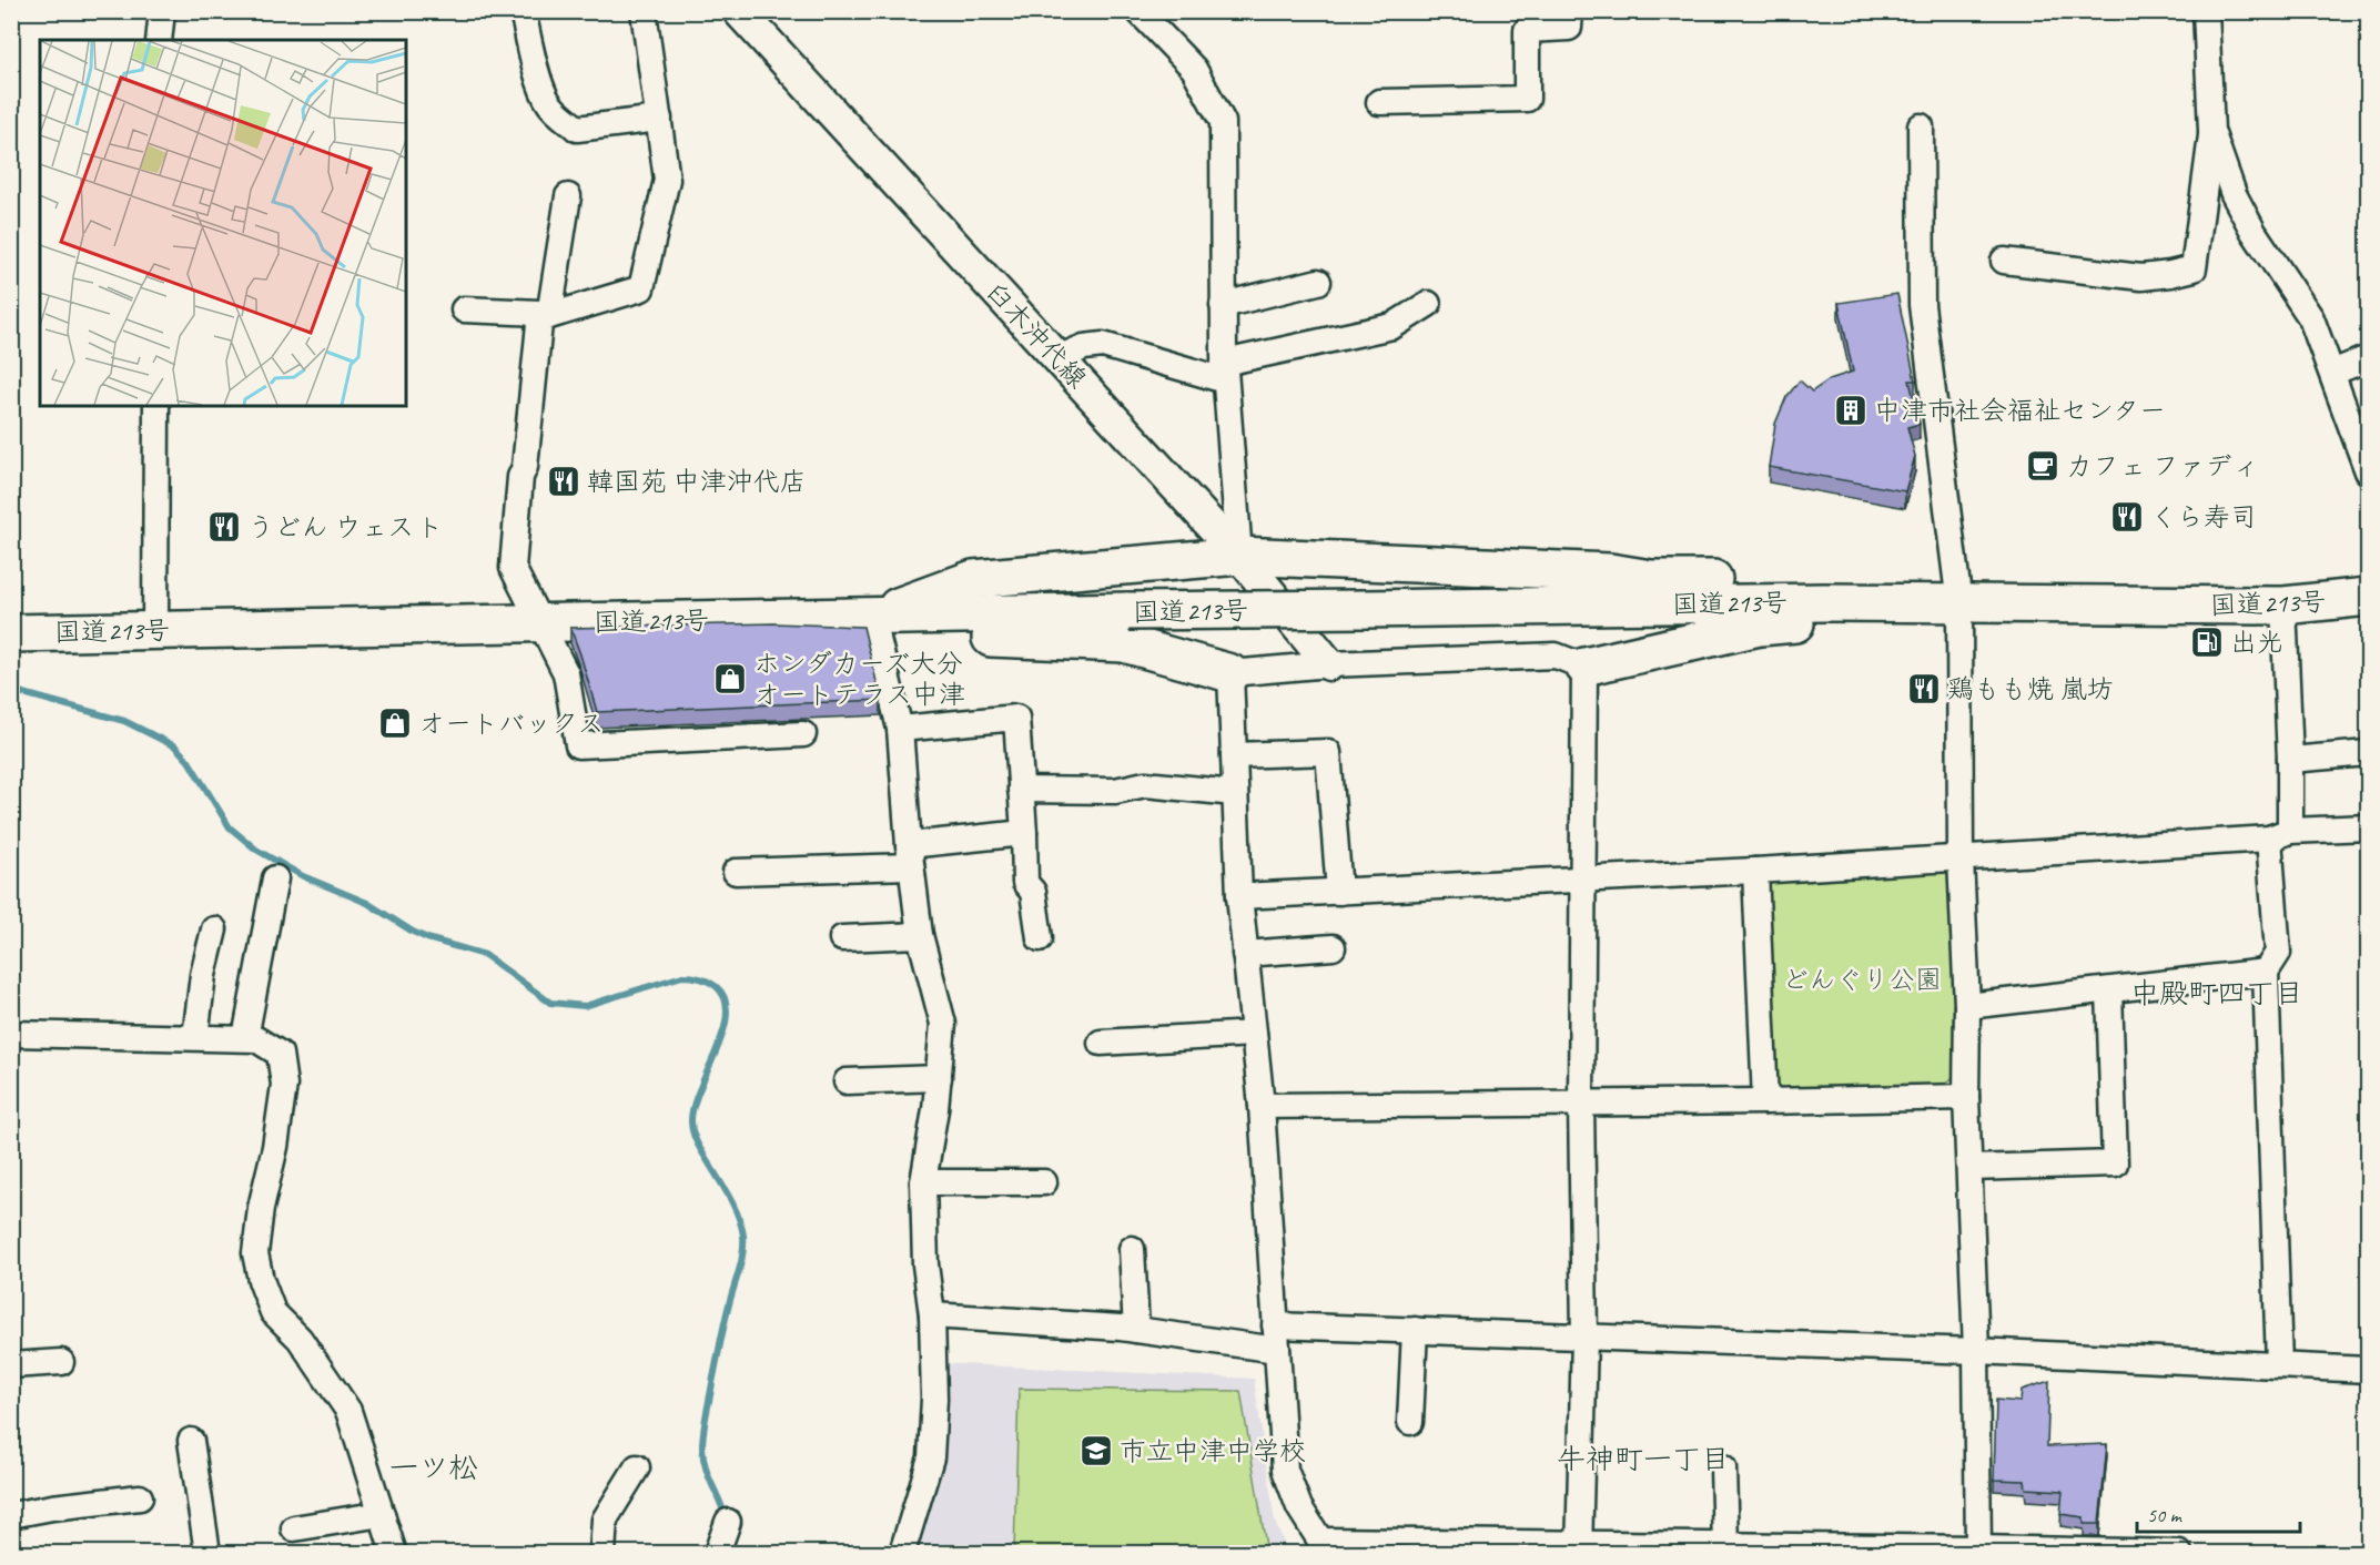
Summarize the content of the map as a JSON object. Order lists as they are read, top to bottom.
{
  "streets": {
    "highway": ["国道213号"],
    "main road": ["臼木沖代線"]
  },
  "districts": ["中殿町四丁目", "牛神町一丁目", "一ツ松"],
  "parks": ["どんぐり公園"],
  "places": {
    "building": ["中津市社会福祉センター"],
    "cafe": ["カフェ ファディ"],
    "restaurant": [
      "韓国苑 中津沖代店",
      "くら寿司",
      "うどん ウェスト",
      "鶏もも焼 嵐坊"
    ],
    "fuel station": ["出光"],
    "shop": ["ホンダカーズ大分 オートテラス中津", "オートバックス"],
    "school or university": ["市立中津中学校"]
  },
  "scale_bar": "50 m"
}
